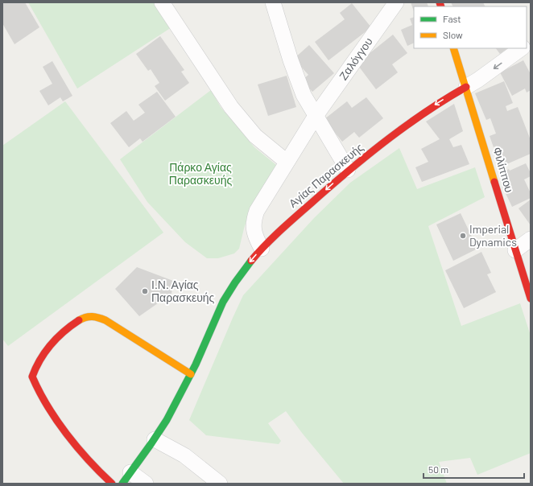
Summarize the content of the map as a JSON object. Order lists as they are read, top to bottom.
{
  "streets": {
    "street": ["Ζαλόγγου", "Φιλίππου", "Αγίας Παρασκευής"]
  },
  "crossings": [
    ["Ζαλόγγου", "Αγίας Παρασκευής"],
    ["Φιλίππου", "Αγίας Παρασκευής"]
  ],
  "one_way": ["Αγίας Παρασκευής"],
  "parks": ["Πάρκο Αγίας Παρασκευής"],
  "places": ["Imperial Dynamics", "Ι.Ν. Αγίας Παρασκευής"],
  "legend": ["Fast", "Slow"],
  "scale_bar": "50 m"
}
